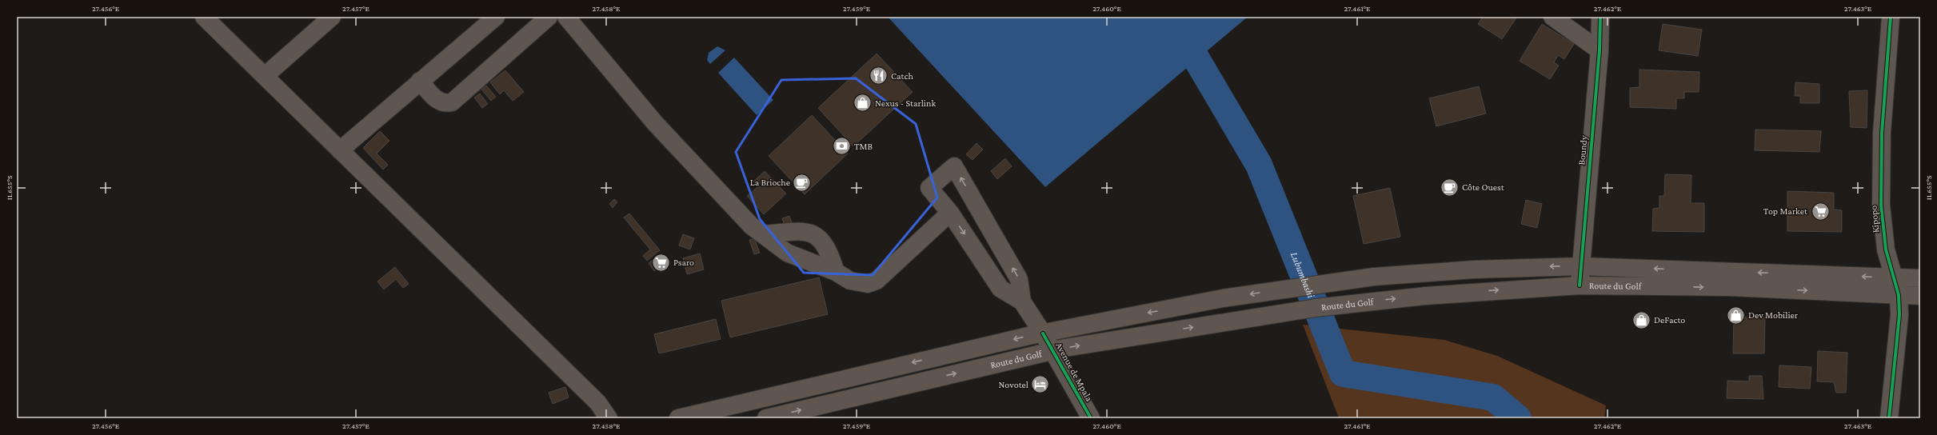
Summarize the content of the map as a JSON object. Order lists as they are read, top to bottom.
{
  "streets": {
    "main road": ["Route du Golf"],
    "street": ["Boundy", "Kipopo", "Avenue de Mpala"]
  },
  "crossings": [
    ["Boundy", "Route du Golf"],
    ["Kipopo", "Route du Golf"],
    ["Route du Golf", "Avenue de Mpala"]
  ],
  "water": ["Lubumbashi"],
  "places": {
    "restaurant": ["Catch"],
    "shop": ["Nexus - Starlink", "Dev Mobilier", "DeFacto"],
    "bank": ["TMB"],
    "cafe": ["La Brioche", "Côte Ouest"],
    "supermarket": ["Top Market", "Psaro"],
    "hotel": ["Novotel"]
  },
  "coordinates": [
    "27.456°E",
    "27.457°E",
    "27.458°E",
    "27.459°E",
    "27.460°E",
    "27.461°E",
    "27.462°E",
    "27.463°E",
    "11.655°S"
  ]
}
